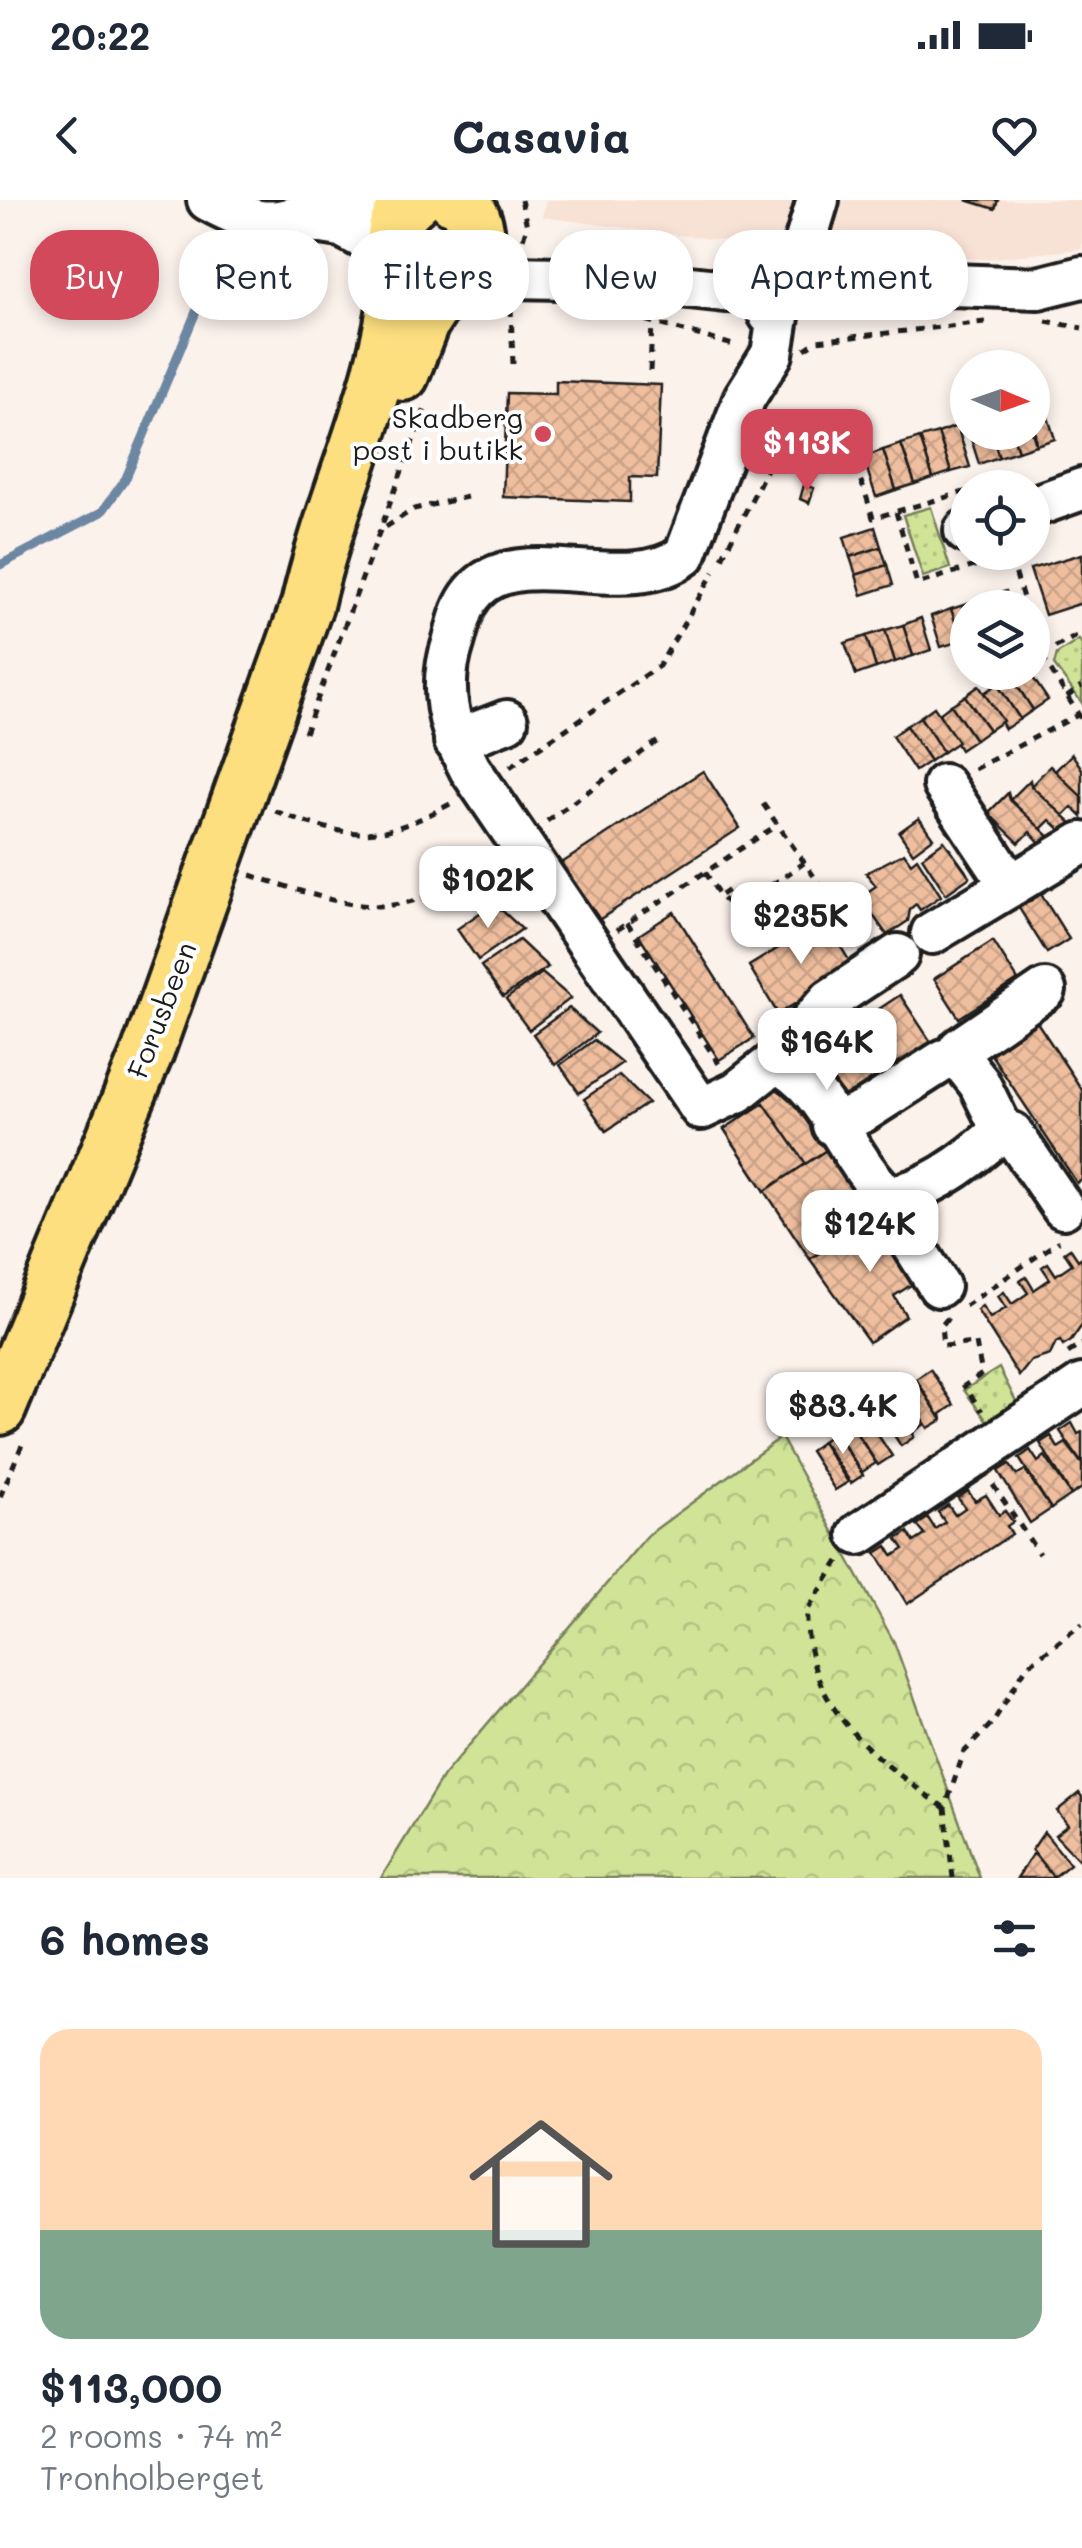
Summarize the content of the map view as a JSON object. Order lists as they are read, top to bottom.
{
  "streets": {
    "main road": ["Forusbeen"]
  },
  "places": ["Skadberg post i butikk"],
  "north": "right",
  "page": {
    "status": "20:22",
    "header": "Casavia",
    "chip": [
      "Buy",
      "Rent",
      "Filters",
      "New",
      "Apartment"
    ],
    "price": [
      "$113K",
      "$102K",
      "$235K",
      "$164K",
      "$124K",
      "$83.4K"
    ],
    "heading": "6 homes",
    "list": [
      {
        "name": "$113,000",
        "note": "2 rooms · 74 m² · Tronholberget"
      }
    ]
  }
}
